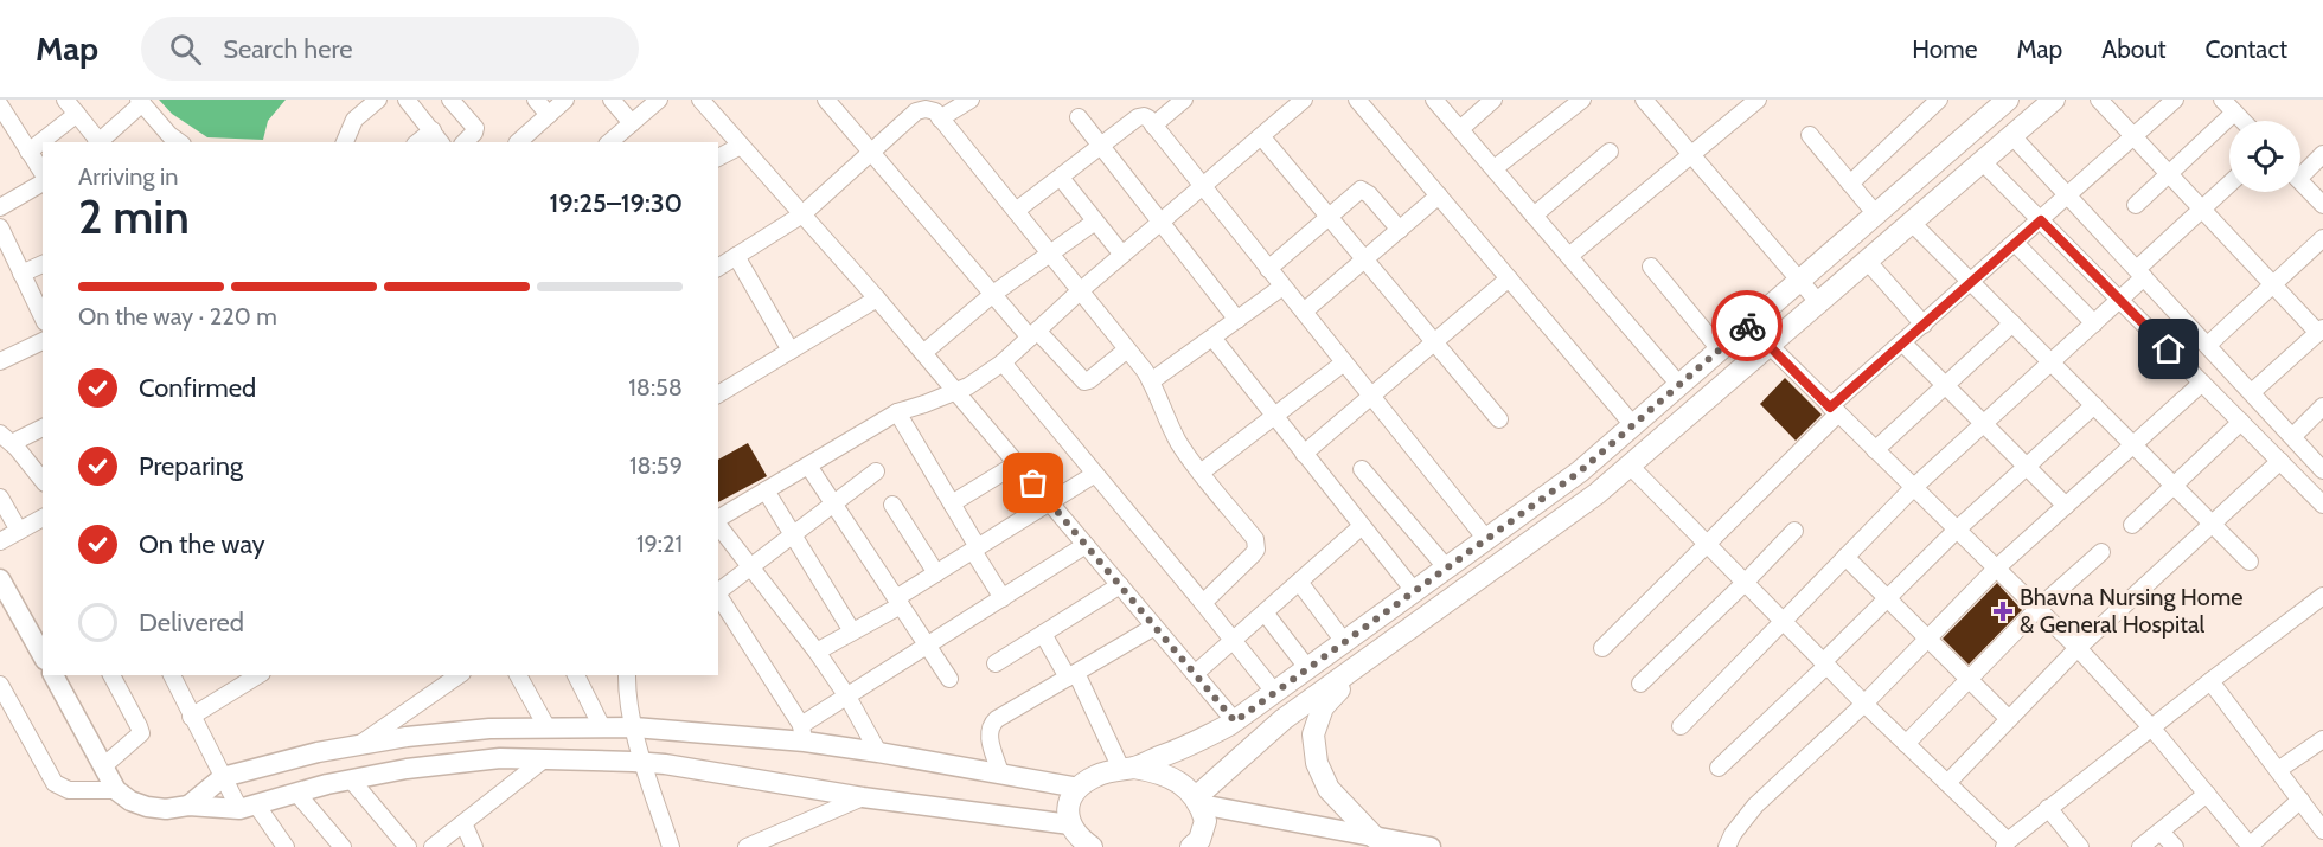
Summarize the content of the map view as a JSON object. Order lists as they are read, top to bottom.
{
  "places": {
    "health": ["Bhavna Nursing Home & General Hospital"]
  },
  "page": {
    "header": "Map",
    "search": "Search here",
    "nav": [
      "Home",
      "Map",
      "About",
      "Contact"
    ],
    "heading": ["2 min", "Arriving in", "19:25–19:30"],
    "bar": "On the way · 220 m",
    "list": [
      ["Confirmed", "18:58"],
      ["Preparing", "18:59"],
      ["On the way", "19:21"],
      "Delivered"
    ]
  }
}
